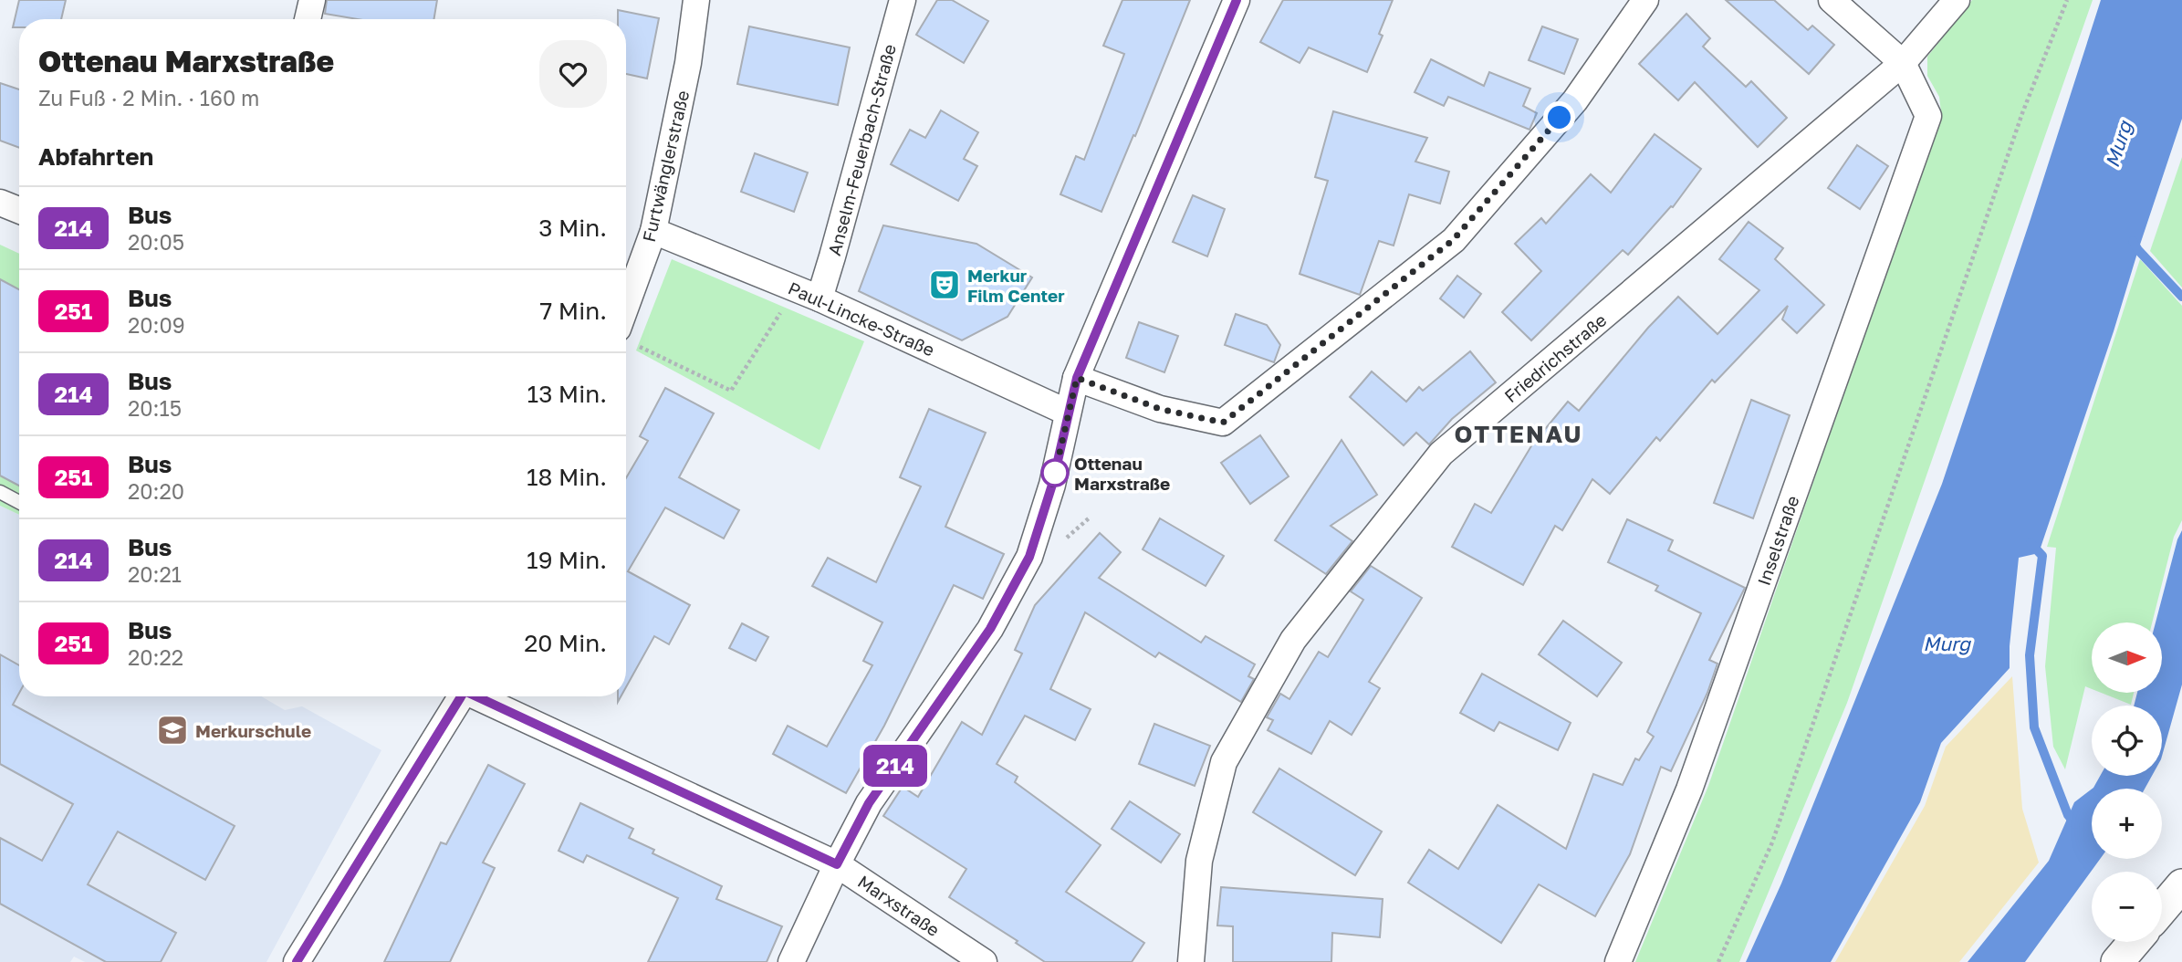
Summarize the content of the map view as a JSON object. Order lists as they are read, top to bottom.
{
  "streets": {
    "street": [
      "Anselm-Feuerbach-Straße",
      "Furtwänglerstraße",
      "Paul-Lincke-Straße",
      "Friedrichstraße",
      "Inselstraße",
      "Marxstraße"
    ]
  },
  "crossings": [
    ["Anselm-Feuerbach-Straße", "Paul-Lincke-Straße"],
    ["Furtwänglerstraße", "Paul-Lincke-Straße"],
    ["Friedrichstraße", "Inselstraße"]
  ],
  "districts": ["OTTENAU"],
  "water": ["Murg"],
  "places": {
    "theatre": ["Merkur Film Center"],
    "other": ["Ottenau Marxstraße"],
    "school or university": ["Merkurschule"]
  },
  "lines": ["bus line 214"],
  "north": "right",
  "page": {
    "on_map": "214",
    "heading": [
      ["Ottenau Marxstraße", "Zu Fuß · 2 Min. · 160 m"],
      "Abfahrten"
    ],
    "list": [
      {
        "mark": "214",
        "name": "Bus",
        "note": "20:05",
        "value": "3 Min."
      },
      {
        "mark": "251",
        "name": "Bus",
        "note": "20:09",
        "value": "7 Min."
      },
      {
        "mark": "214",
        "name": "Bus",
        "note": "20:15",
        "value": "13 Min."
      },
      {
        "mark": "251",
        "name": "Bus",
        "note": "20:20",
        "value": "18 Min."
      },
      {
        "mark": "214",
        "name": "Bus",
        "note": "20:21",
        "value": "19 Min."
      },
      {
        "mark": "251",
        "name": "Bus",
        "note": "20:22",
        "value": "20 Min."
      }
    ],
    "map_buttons": ["+", "−"]
  }
}
